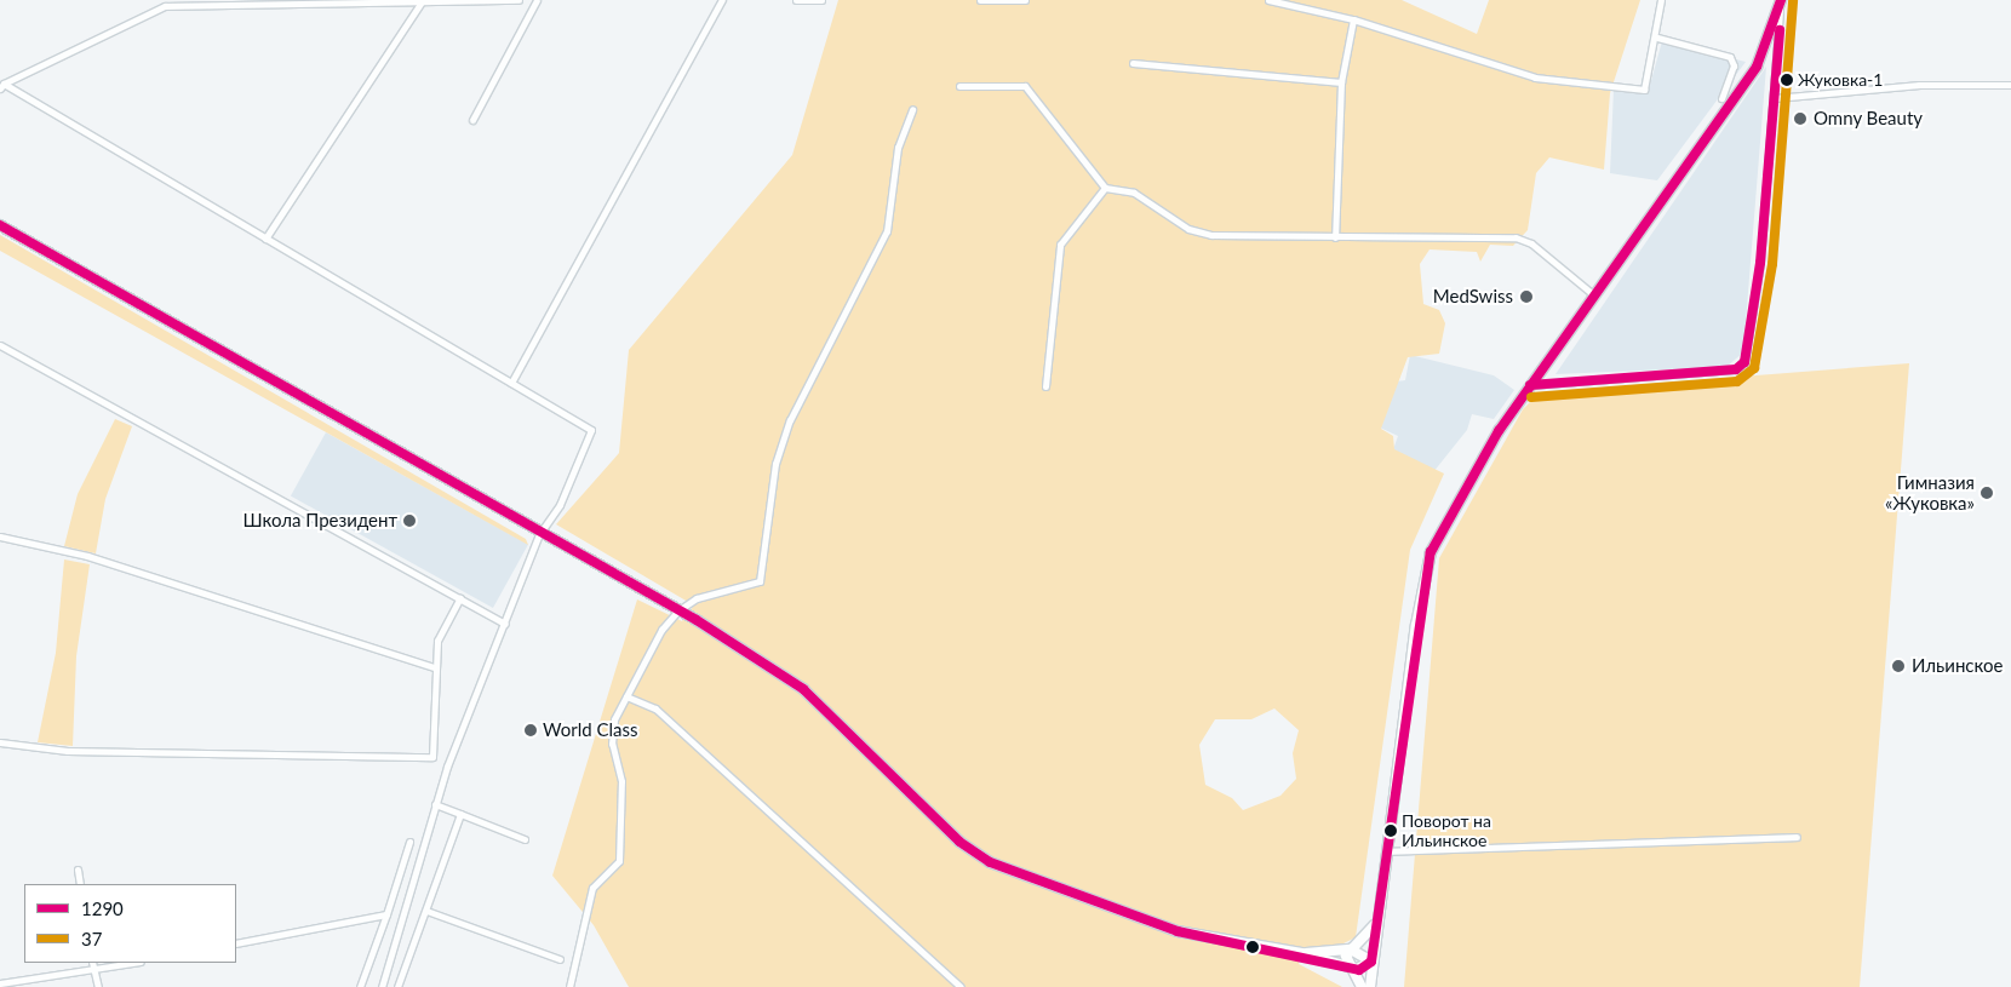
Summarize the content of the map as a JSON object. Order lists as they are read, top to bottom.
{
  "places": [
    "Жуковка-1",
    "Omny Beauty",
    "MedSwiss",
    "Гимназия «Жуковка»",
    "Школа Президент",
    "Ильинское",
    "World Class",
    "Поворот на Ильинское"
  ],
  "lines": ["transit line 1290", "transit line 37"],
  "legend": ["1290", "37"]
}
